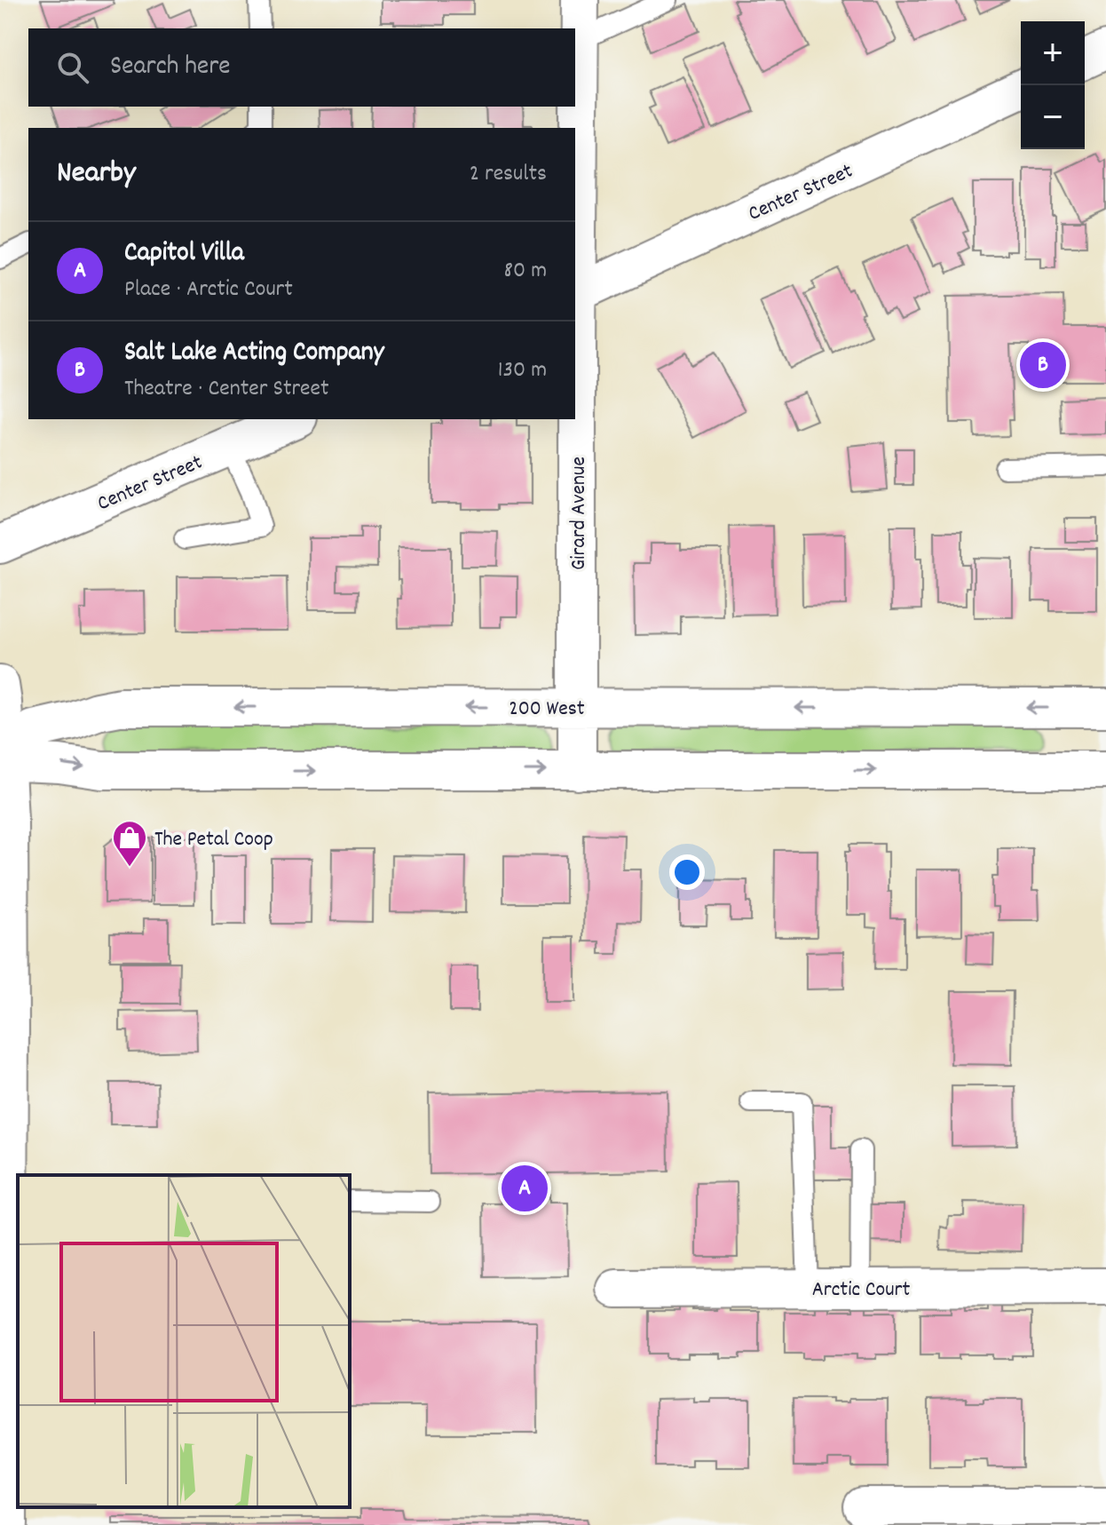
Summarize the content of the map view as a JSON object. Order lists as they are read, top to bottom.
{
  "streets": {
    "street": [
      "Center Street",
      "Girard Avenue",
      "200 West",
      "Arctic Court"
    ]
  },
  "crossings": [
    ["Center Street", "Girard Avenue"],
    ["Girard Avenue", "200 West"]
  ],
  "places": {
    "shop": ["The Petal Coop"]
  },
  "page": {
    "map_buttons": ["+", "−"],
    "search": "Search here",
    "heading": ["Nearby", "2 results"],
    "list": [
      {
        "mark": "A",
        "name": "Capitol Villa",
        "note": "Place · Arctic Court",
        "value": "80 m"
      },
      {
        "mark": "B",
        "name": "Salt Lake Acting Company",
        "note": "Theatre · Center Street",
        "value": "130 m"
      }
    ],
    "pins": ["B", "A"]
  }
}
